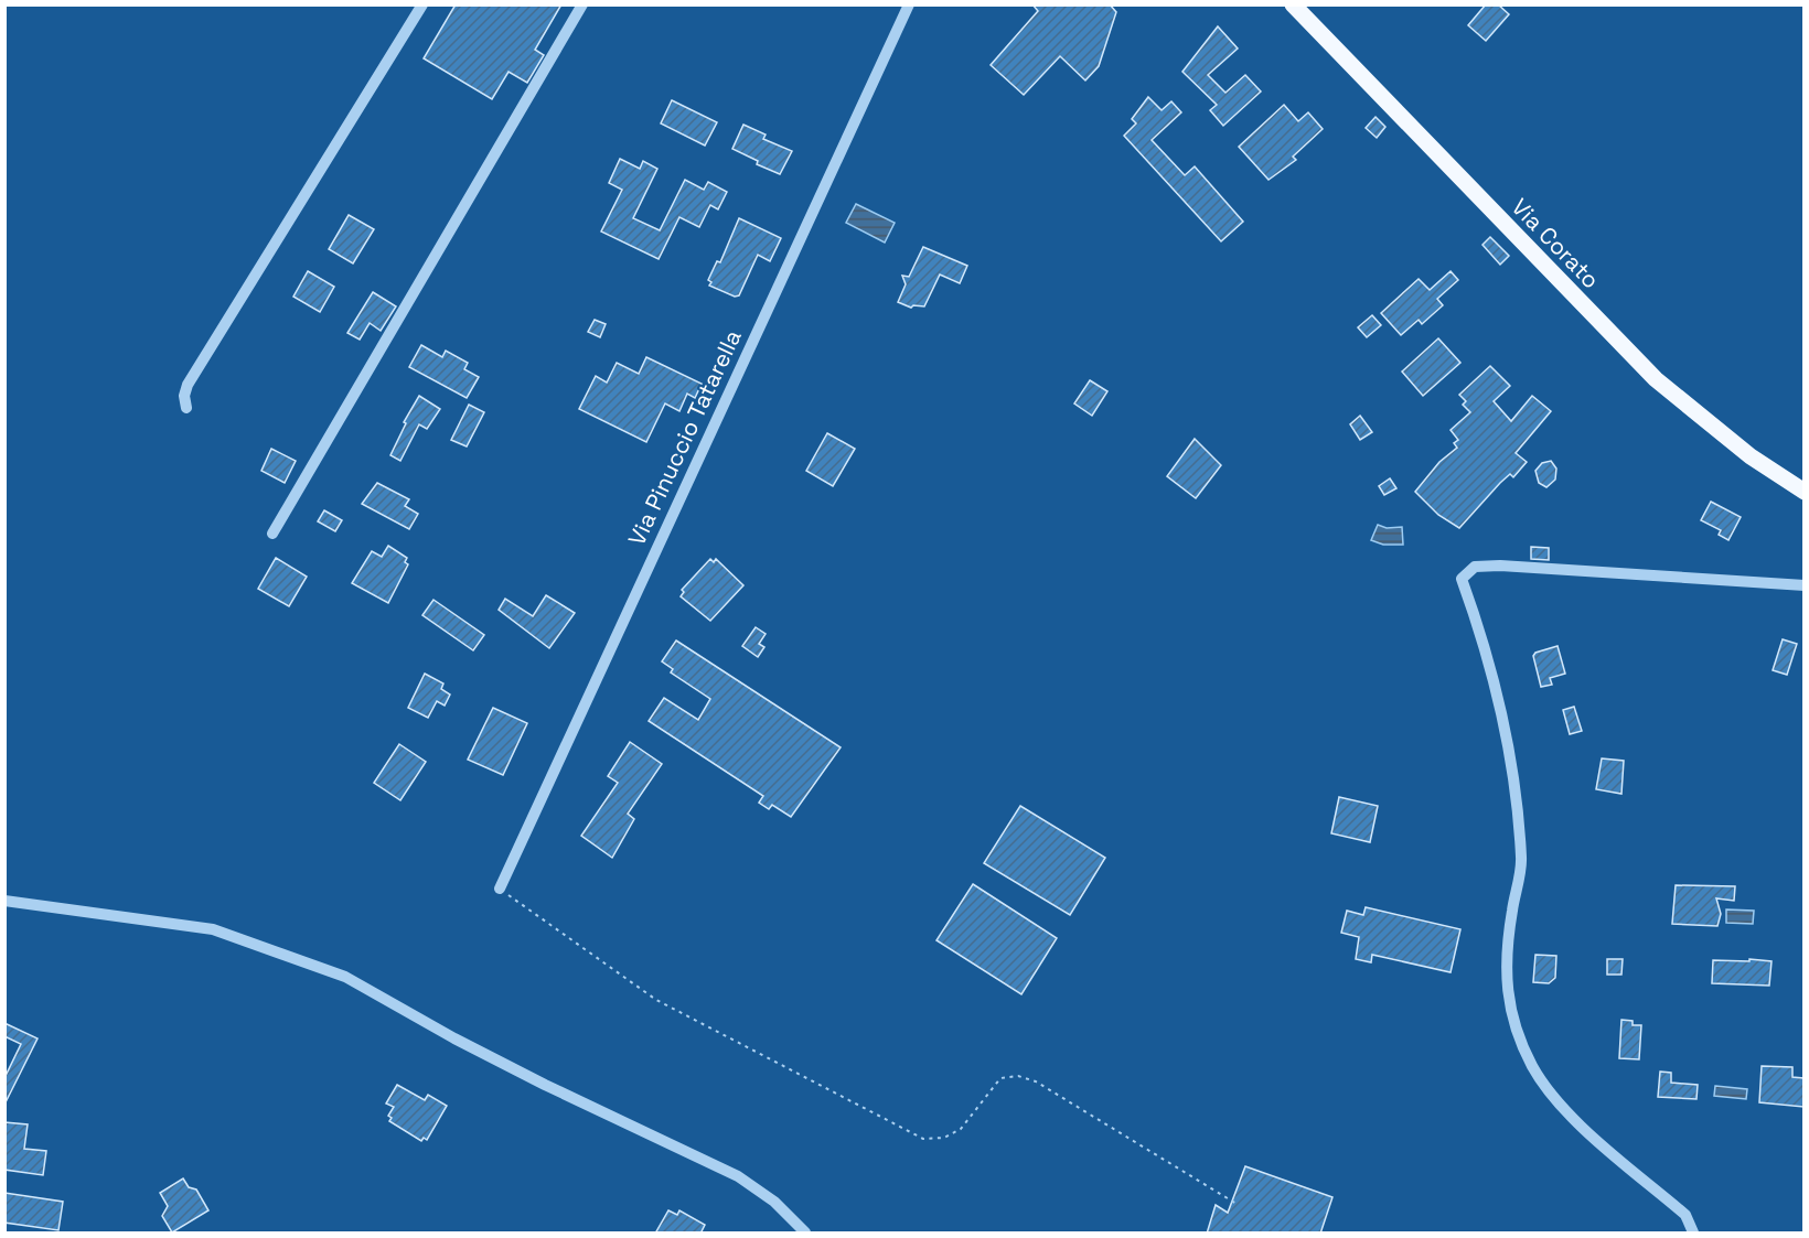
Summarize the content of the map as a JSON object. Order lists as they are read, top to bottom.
{
  "streets": {
    "main road": ["Via Corato"],
    "street": ["Via Pinuccio Tatarella"]
  }
}
